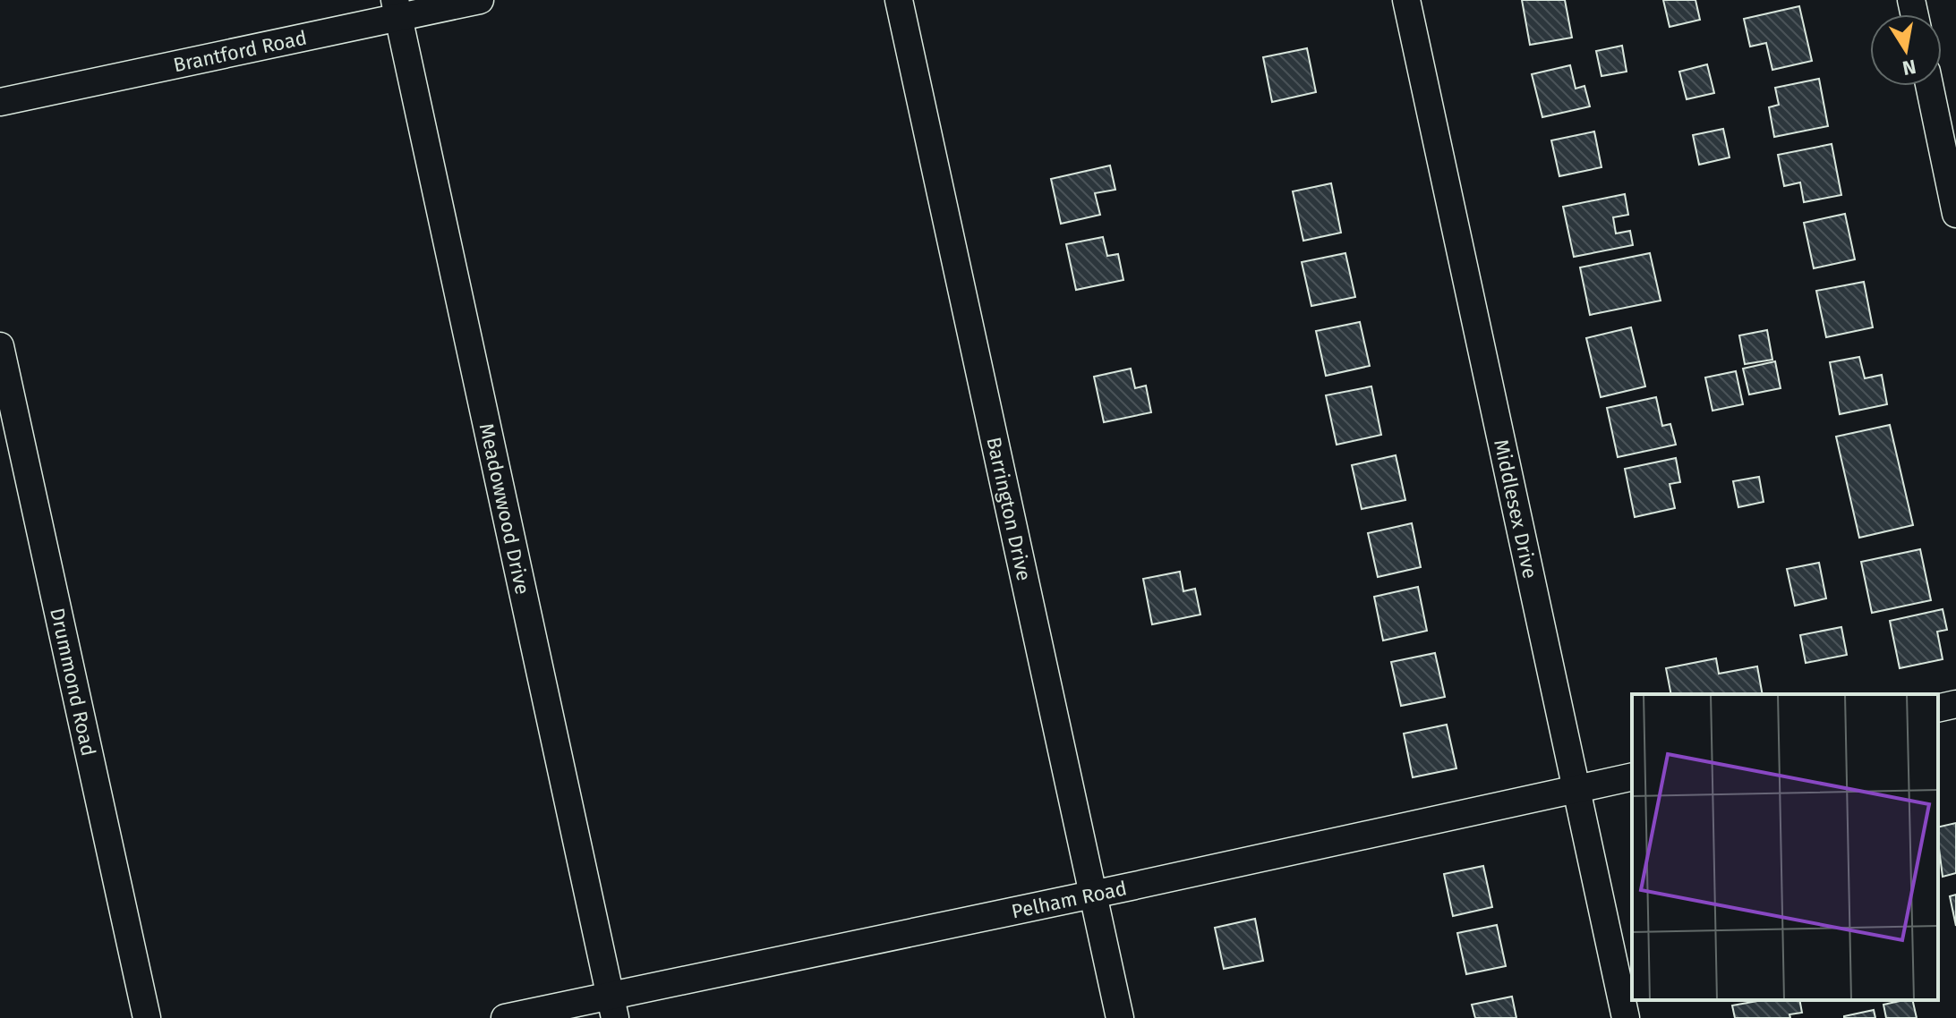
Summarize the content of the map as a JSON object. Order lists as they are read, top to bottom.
{
  "streets": {
    "street": [
      "Brantford Road",
      "Meadowwood Drive",
      "Barrington Drive",
      "Middlesex Drive",
      "Drummond Road",
      "Pelham Road"
    ]
  },
  "crossings": [
    ["Brantford Road", "Meadowwood Drive"],
    ["Meadowwood Drive", "Pelham Road"],
    ["Barrington Drive", "Pelham Road"],
    ["Middlesex Drive", "Pelham Road"]
  ],
  "north": "bottom"
}
